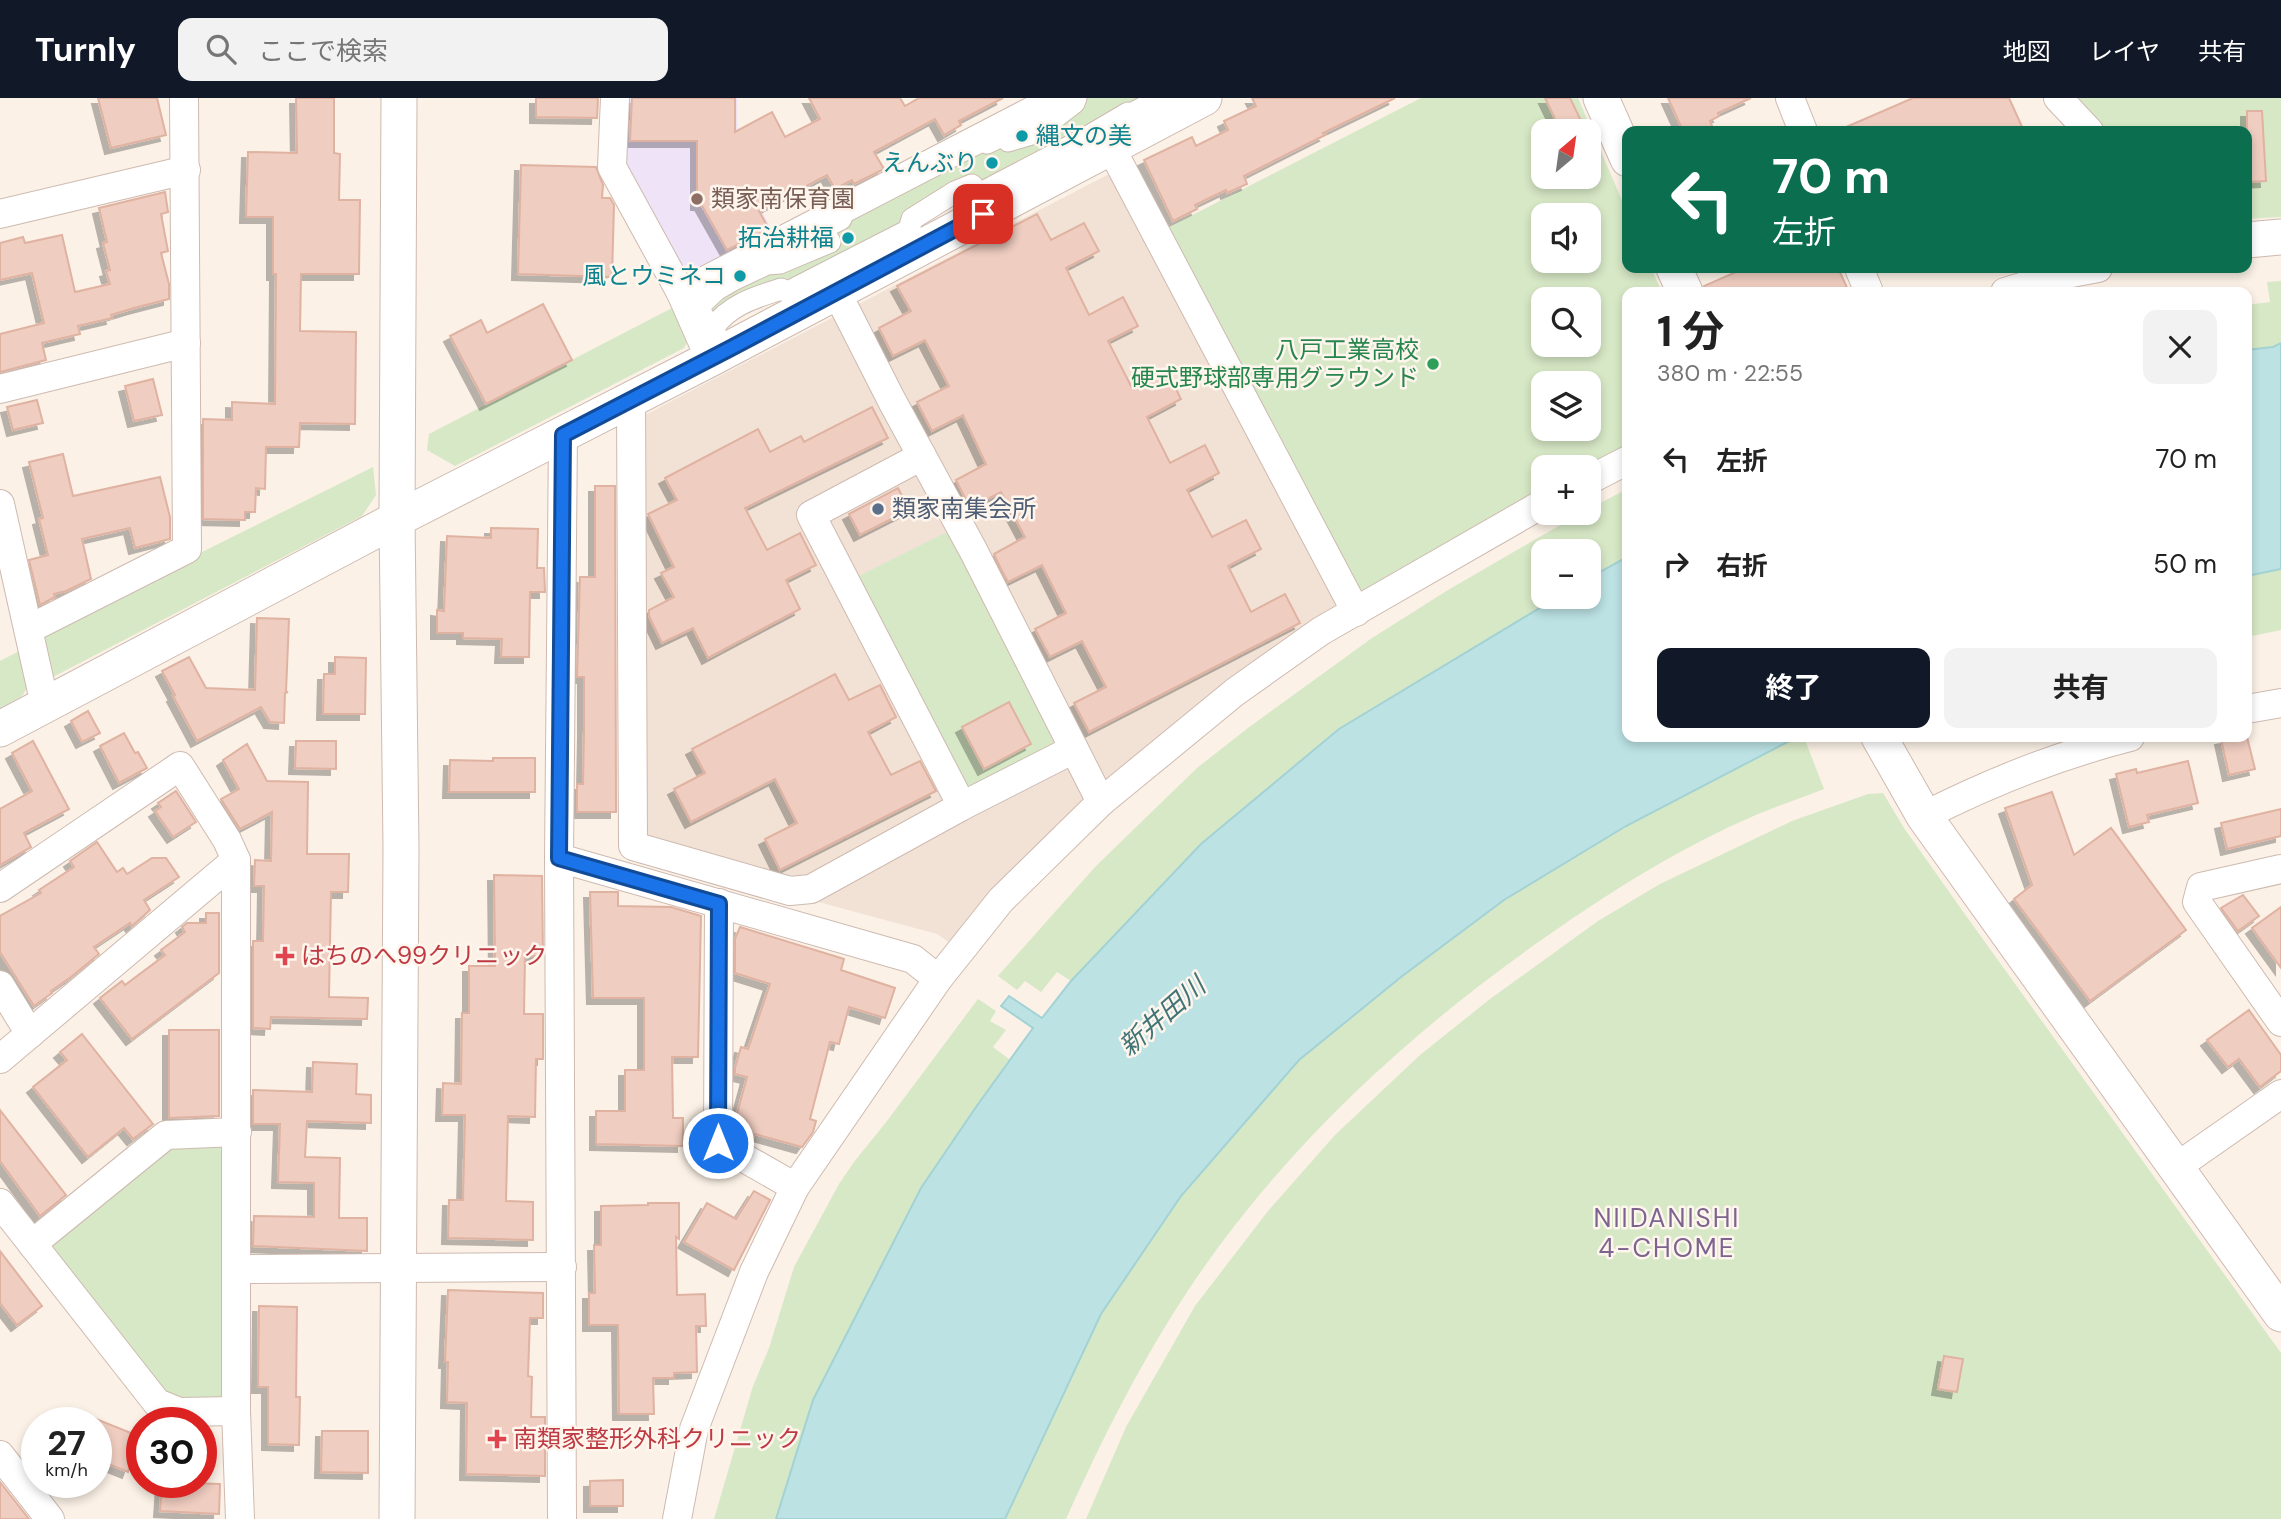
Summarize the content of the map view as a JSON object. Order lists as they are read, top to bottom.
{
  "districts": ["NIIDANISHI 4-CHOME"],
  "water": ["新井田川"],
  "places": {
    "other": [
      "縄文の美",
      "えんぶり",
      "類家南保育園",
      "拓治耕福",
      "風とウミネコ",
      "八戸工業高校 硬式野球部専用グラウンド",
      "類家南集会所"
    ],
    "health": ["はちのへ99クリニック", "南類家整形外科クリニック"]
  },
  "north": "top right",
  "page": {
    "header": "Turnly",
    "search": "ここで検索",
    "nav": ["地図", "レイヤ", "共有"],
    "map_buttons": ["+", "−"],
    "turn": ["70 m", "左折"],
    "heading": ["1 分", "380 m · 22:55"],
    "list": [
      {
        "name": "左折",
        "value": "70 m"
      },
      {
        "name": "右折",
        "value": "50 m"
      }
    ],
    "buttons": ["終了", "共有"],
    "speed": "27 km/h",
    "limit": "30"
  }
}
